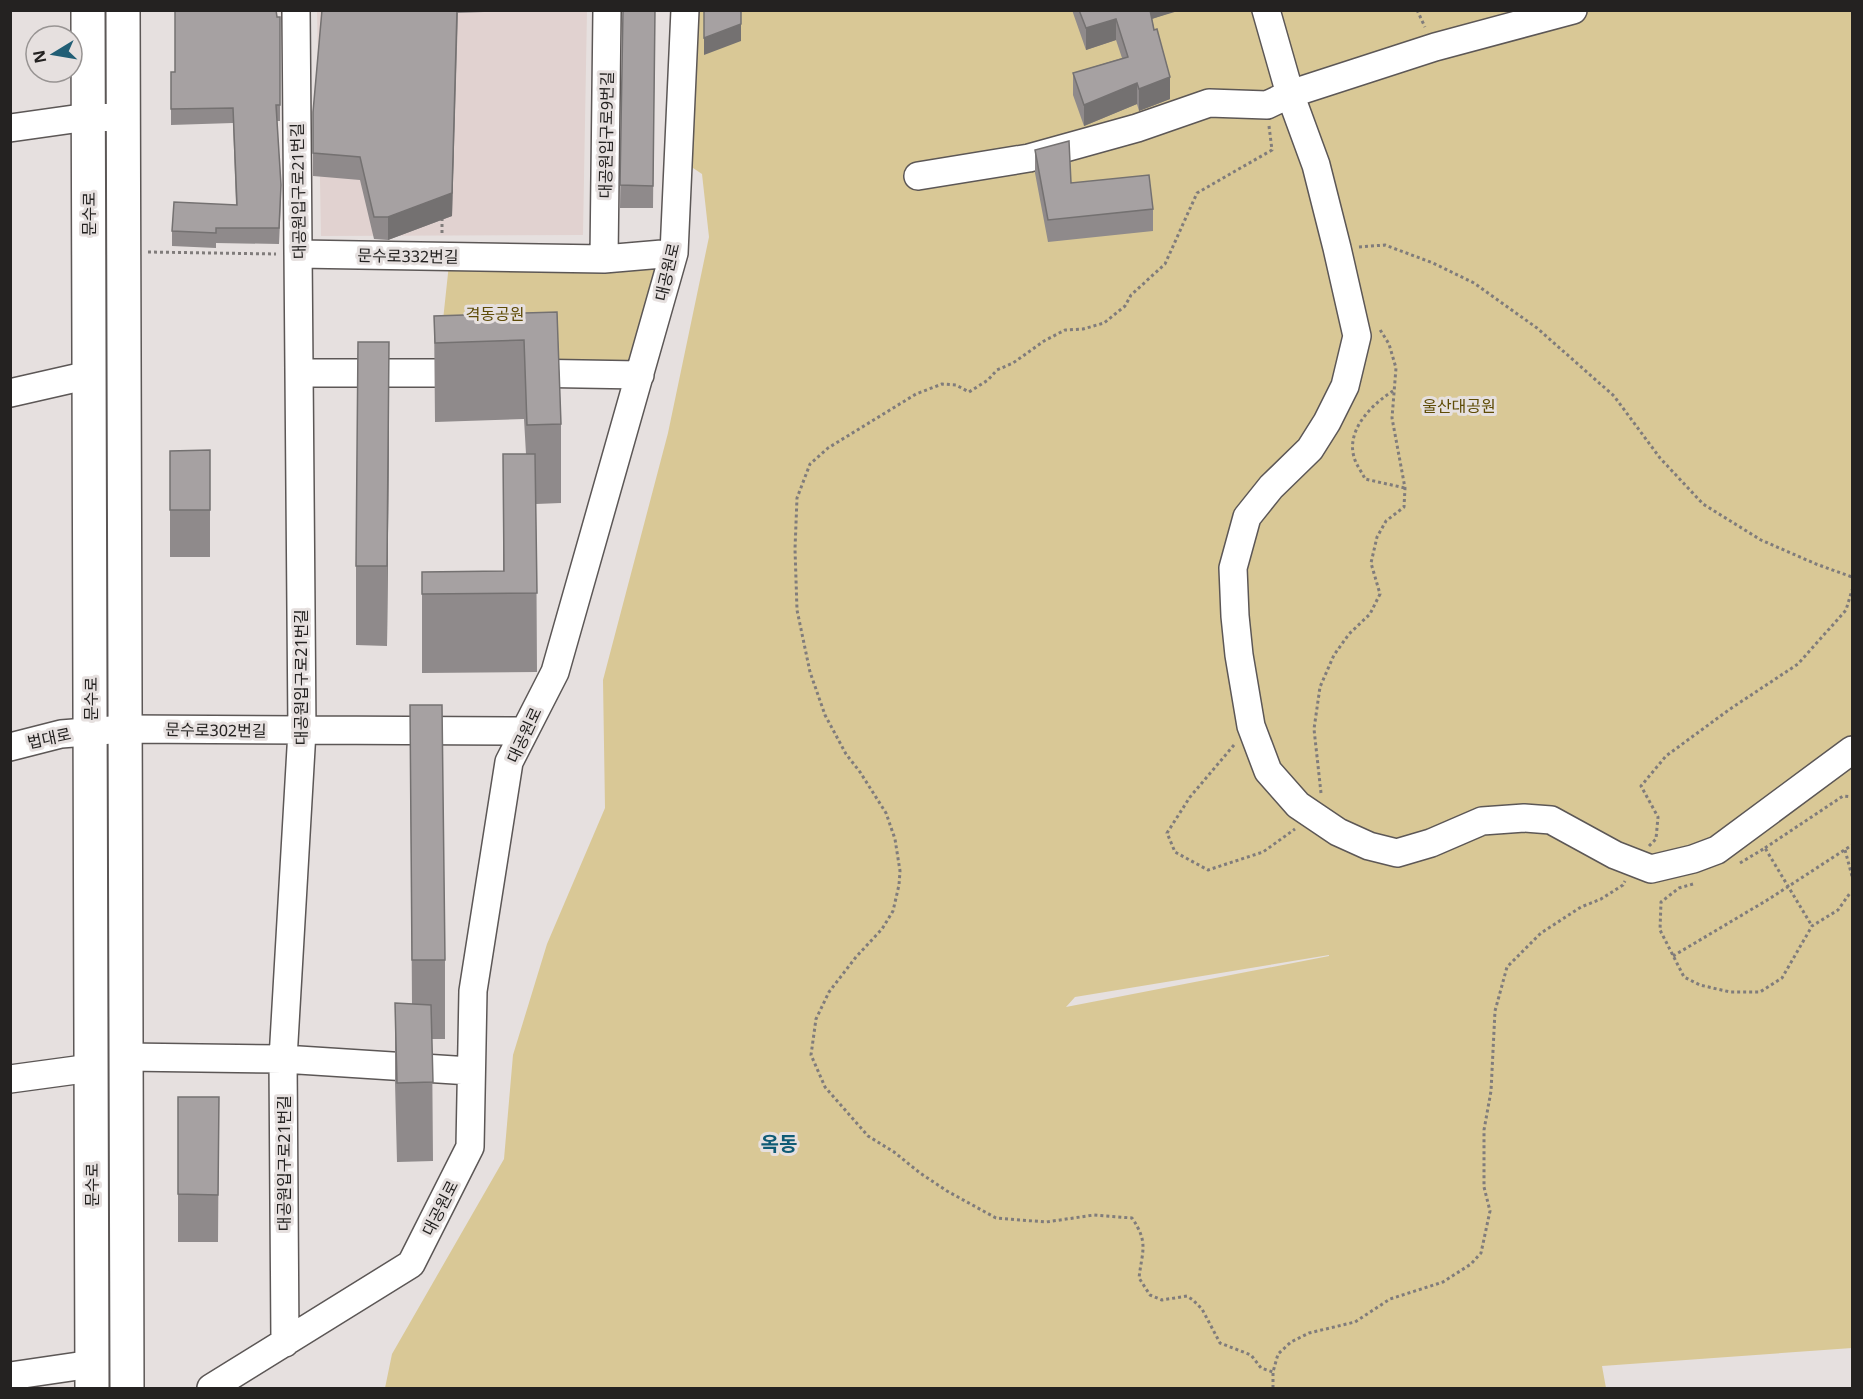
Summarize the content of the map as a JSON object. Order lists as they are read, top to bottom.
{
  "streets": {
    "main road": ["문수로"],
    "street": [
      "대공원입구로9번길",
      "대공원입구로21번길",
      "문수로332번길",
      "대공원로",
      "문수로302번길",
      "법대로"
    ]
  },
  "crossings": [
    ["대공원입구로9번길", "문수로332번길"],
    ["대공원입구로21번길", "문수로332번길"],
    ["대공원입구로21번길", "대공원로"],
    ["대공원입구로21번길", "문수로302번길"],
    ["문수로", "문수로302번길"],
    ["문수로", "법대로"],
    ["문수로332번길", "대공원로"],
    ["대공원로", "문수로302번길"],
    ["문수로302번길", "법대로"]
  ],
  "districts": ["옥동"],
  "parks": ["격동공원", "울산대공원"],
  "north": "left"
}
